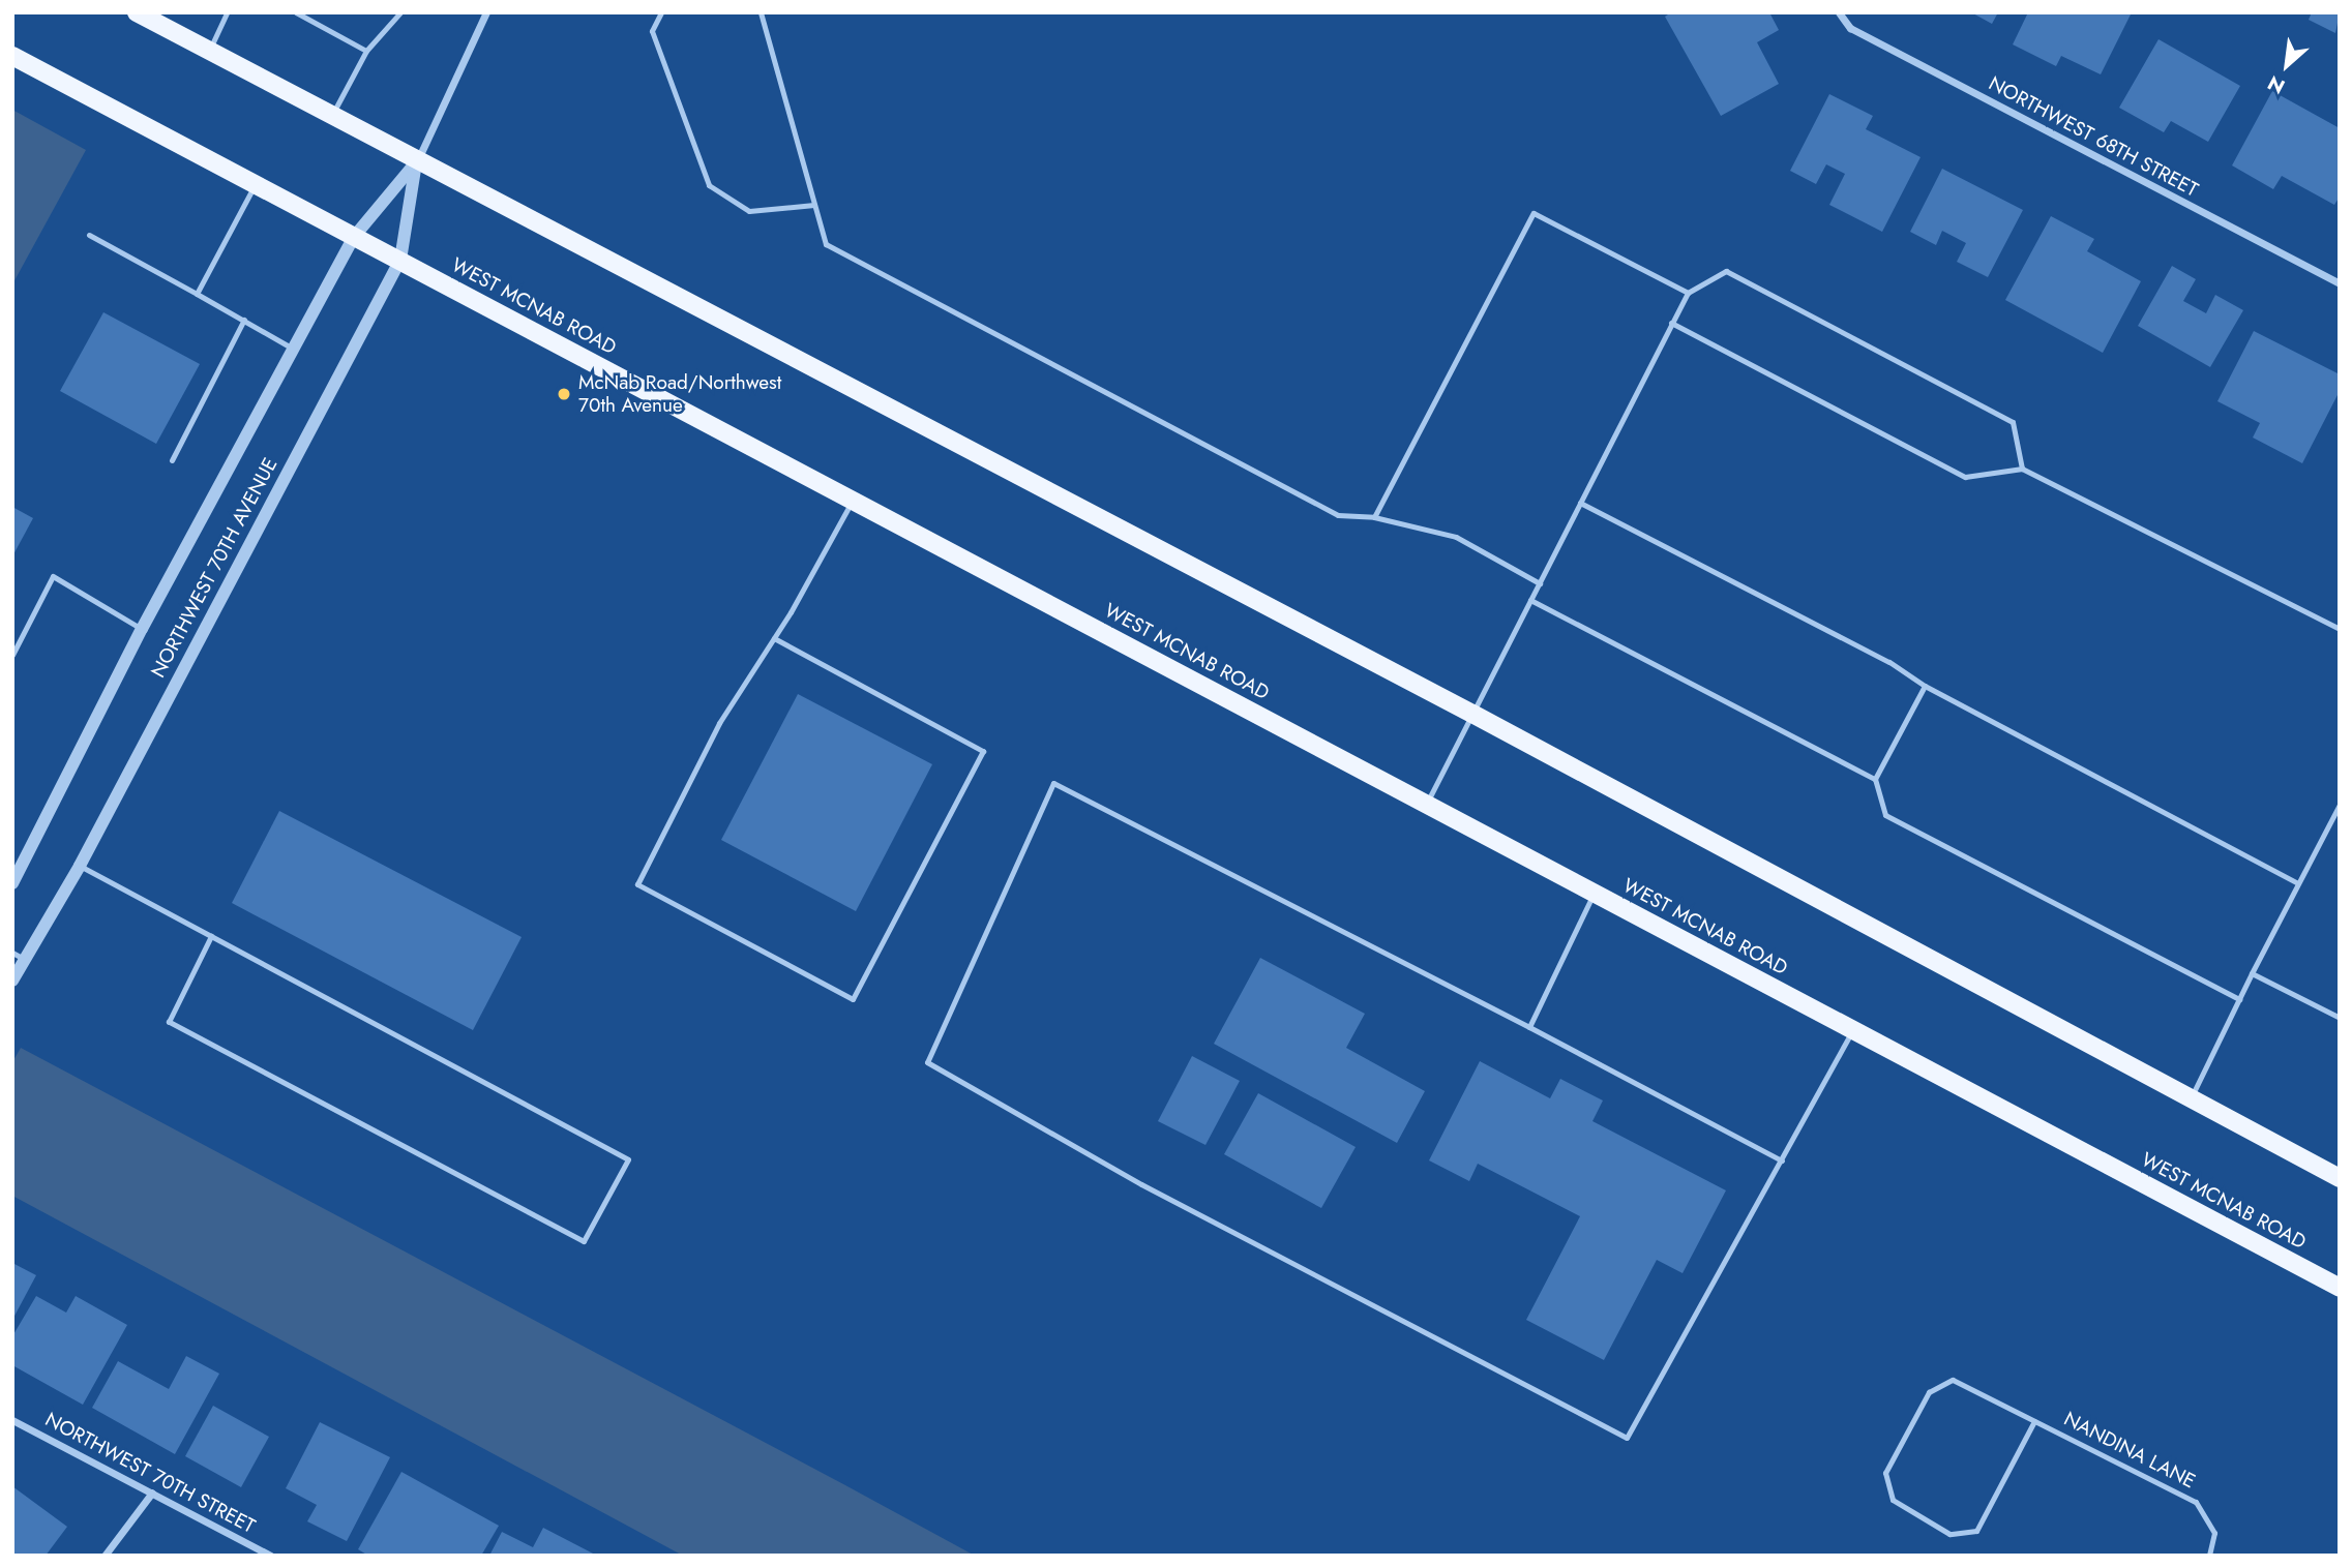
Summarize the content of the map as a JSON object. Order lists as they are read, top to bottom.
{
  "streets": {
    "main road": ["WEST MCNAB ROAD"],
    "street": ["NORTHWEST 68TH STREET", "NORTHWEST 70TH AVENUE", "NORTHWEST 70TH STREET"],
    "lane": ["NANDINA LANE"]
  },
  "crossings": [
    ["WEST MCNAB ROAD", "NORTHWEST 70TH AVENUE"]
  ],
  "places": ["McNab Road/Northwest 70th Avenue"],
  "north": "bottom left"
}
